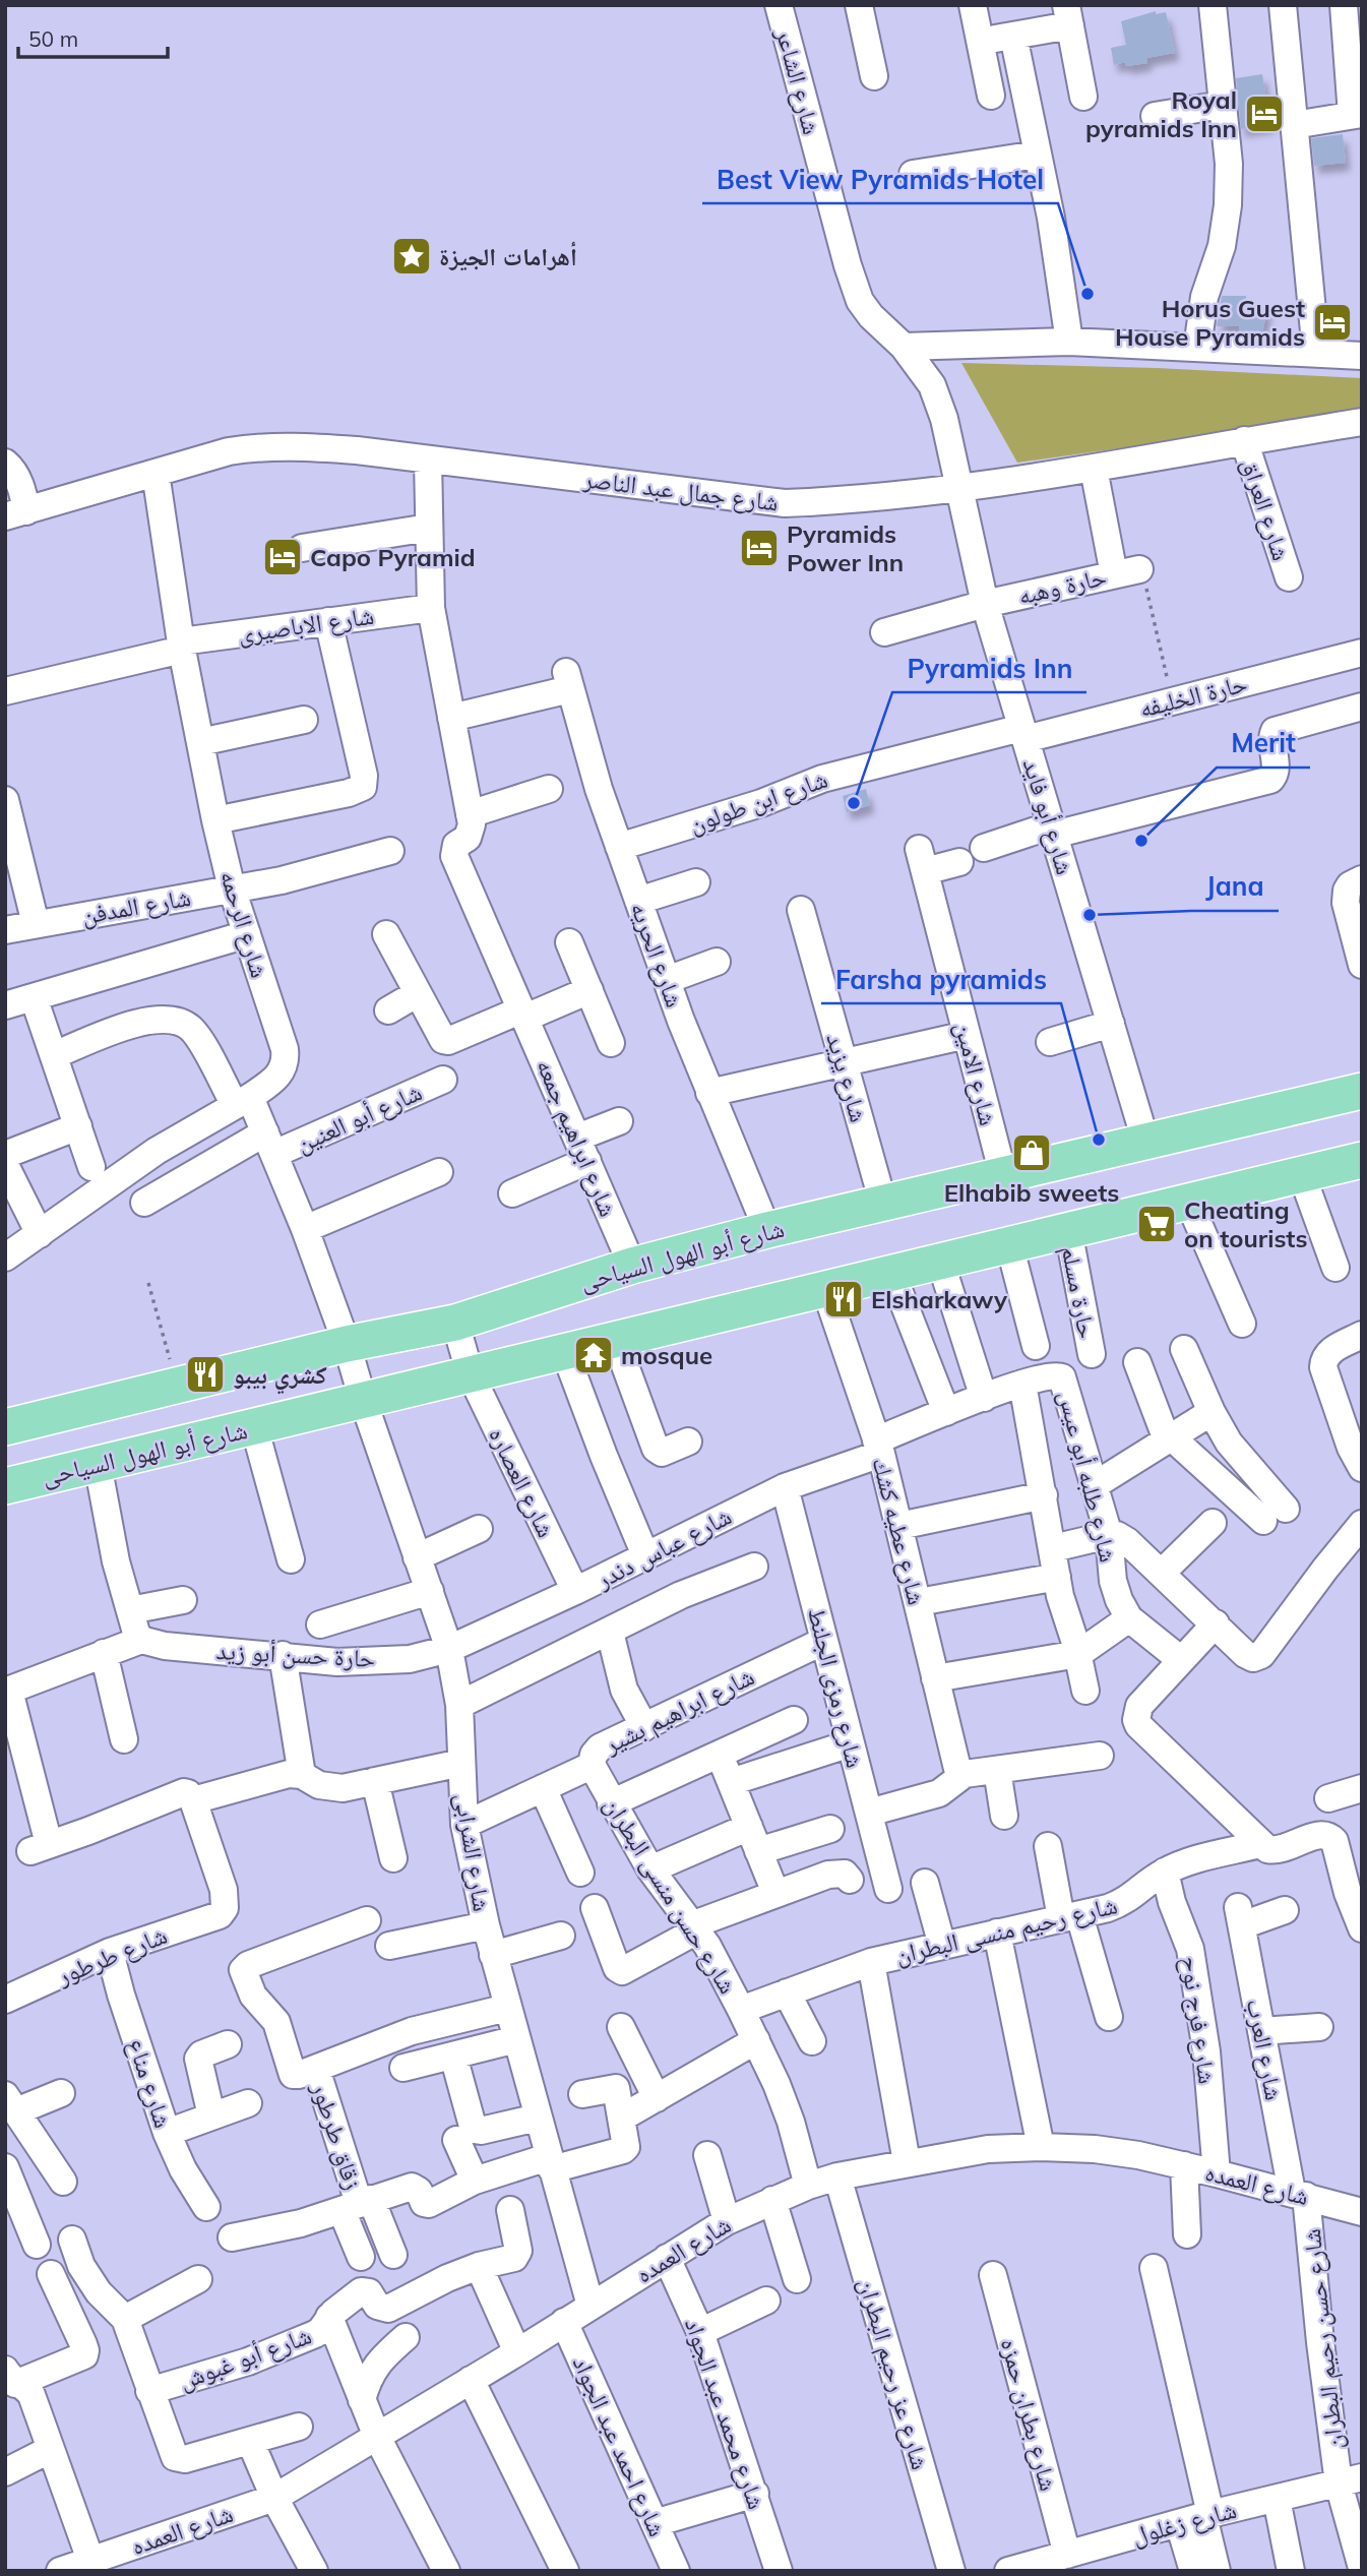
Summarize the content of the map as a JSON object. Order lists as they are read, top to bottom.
{
  "streets": {
    "main road": ["شارع أبو الهول السياحى"],
    "street": [
      "شارع الشاعر",
      "شارع جمال عبد الناصر",
      "شارع العراق",
      "حارة وهبه",
      "شارع الاباصيرى",
      "حارة الخليفه",
      "شارع ابن طولون",
      "شارع أبو فايد",
      "شارع المدفن",
      "شارع الرحمه",
      "شارع الحريه",
      "شارع الامين",
      "شارع يزيد",
      "شارع أبو العنين",
      "شارع ابراهيم جمعه",
      "حارة مسلم",
      "شارع طلبه أبو عيس",
      "شارع العصاره",
      "شارع عطيه كشك",
      "شارع عباس دندر",
      "حارة حسن أبو زيد",
      "شارع رمزى الجلنط",
      "شارع ابراهيم بشير",
      "شارع الشرابى",
      "شارع حسن منسى البطران",
      "شارع رحيم منسى البطران",
      "شارع طرطور",
      "شارع فرج نوح",
      "شارع العرب",
      "شارع مناع",
      "زقاق طرطور",
      "شارع العمده",
      "شارع حسن رحيم البطران",
      "شارع أبو غبوش",
      "شارع عز رحيم البطران",
      "شارع محمد عبد الجواد",
      "شارع بطران حمزه",
      "شارع احمد عبد الجواد",
      "شارع زغلول"
    ]
  },
  "crossings": [
    ["شارع الشاعر", "شارع جمال عبد الناصر"],
    ["شارع الشاعر", "شارع أبو فايد"],
    ["شارع جمال عبد الناصر", "شارع العراق"],
    ["شارع جمال عبد الناصر", "شارع أبو فايد"],
    ["شارع جمال عبد الناصر", "شارع الرحمه"],
    ["حارة وهبه", "شارع أبو فايد"],
    ["شارع الاباصيرى", "شارع الرحمه"],
    ["حارة الخليفه", "شارع ابن طولون"],
    ["حارة الخليفه", "شارع أبو فايد"],
    ["شارع ابن طولون", "شارع أبو فايد"],
    ["شارع ابن طولون", "شارع الحريه"],
    ["شارع أبو فايد", "شارع أبو الهول السياحى"],
    ["شارع المدفن", "شارع الرحمه"],
    ["شارع الحريه", "شارع أبو الهول السياحى"],
    ["شارع الامين", "شارع أبو الهول السياحى"],
    ["شارع يزيد", "شارع أبو الهول السياحى"],
    ["شارع ابراهيم جمعه", "شارع أبو الهول السياحى"],
    ["شارع أبو الهول السياحى", "حارة مسلم"],
    ["شارع أبو الهول السياحى", "شارع العصاره"],
    ["شارع أبو الهول السياحى", "شارع عطيه كشك"],
    ["شارع أبو الهول السياحى", "شارع الشرابى"],
    ["شارع طلبه أبو عيس", "شارع عطيه كشك"],
    ["شارع طلبه أبو عيس", "شارع عباس دندر"],
    ["شارع العصاره", "شارع عباس دندر"],
    ["شارع عطيه كشك", "شارع عباس دندر"],
    ["شارع عباس دندر", "حارة حسن أبو زيد"],
    ["شارع عباس دندر", "شارع رمزى الجلنط"],
    ["شارع عباس دندر", "شارع الشرابى"],
    ["حارة حسن أبو زيد", "شارع الشرابى"],
    ["شارع رمزى الجلنط", "شارع ابراهيم بشير"],
    ["شارع ابراهيم بشير", "شارع الشرابى"],
    ["شارع ابراهيم بشير", "شارع حسن منسى البطران"],
    ["شارع الشرابى", "زقاق طرطور"],
    ["شارع الشرابى", "شارع العمده"],
    ["شارع حسن منسى البطران", "شارع رحيم منسى البطران"],
    ["شارع حسن منسى البطران", "شارع العمده"],
    ["شارع رحيم منسى البطران", "شارع فرج نوح"],
    ["شارع طرطور", "شارع مناع"],
    ["شارع فرج نوح", "شارع العمده"],
    ["شارع العرب", "شارع العمده"],
    ["شارع العرب", "شارع حسن رحيم البطران"],
    ["شارع العمده", "شارع حسن رحيم البطران"],
    ["شارع العمده", "شارع عز رحيم البطران"],
    ["شارع العمده", "شارع محمد عبد الجواد"],
    ["شارع العمده", "شارع احمد عبد الجواد"],
    ["شارع حسن رحيم البطران", "شارع زغلول"],
    ["شارع بطران حمزه", "شارع زغلول"]
  ],
  "places": {
    "hotel": [
      "Royal pyramids Inn",
      "Horus Guest House Pyramids",
      "Pyramids Power Inn",
      "Capo Pyramid"
    ],
    "place": ["أهرامات الجيزة"],
    "other": [
      "Best View Pyramids Hotel",
      "Pyramids Inn",
      "Merit",
      "Jana",
      "Farsha pyramids"
    ],
    "shop": ["Elhabib sweets"],
    "supermarket": ["Cheating on tourists"],
    "restaurant": ["Elsharkawy", "كشري بيبو"],
    "temple": ["mosque"]
  },
  "scale_bar": "50 m"
}
